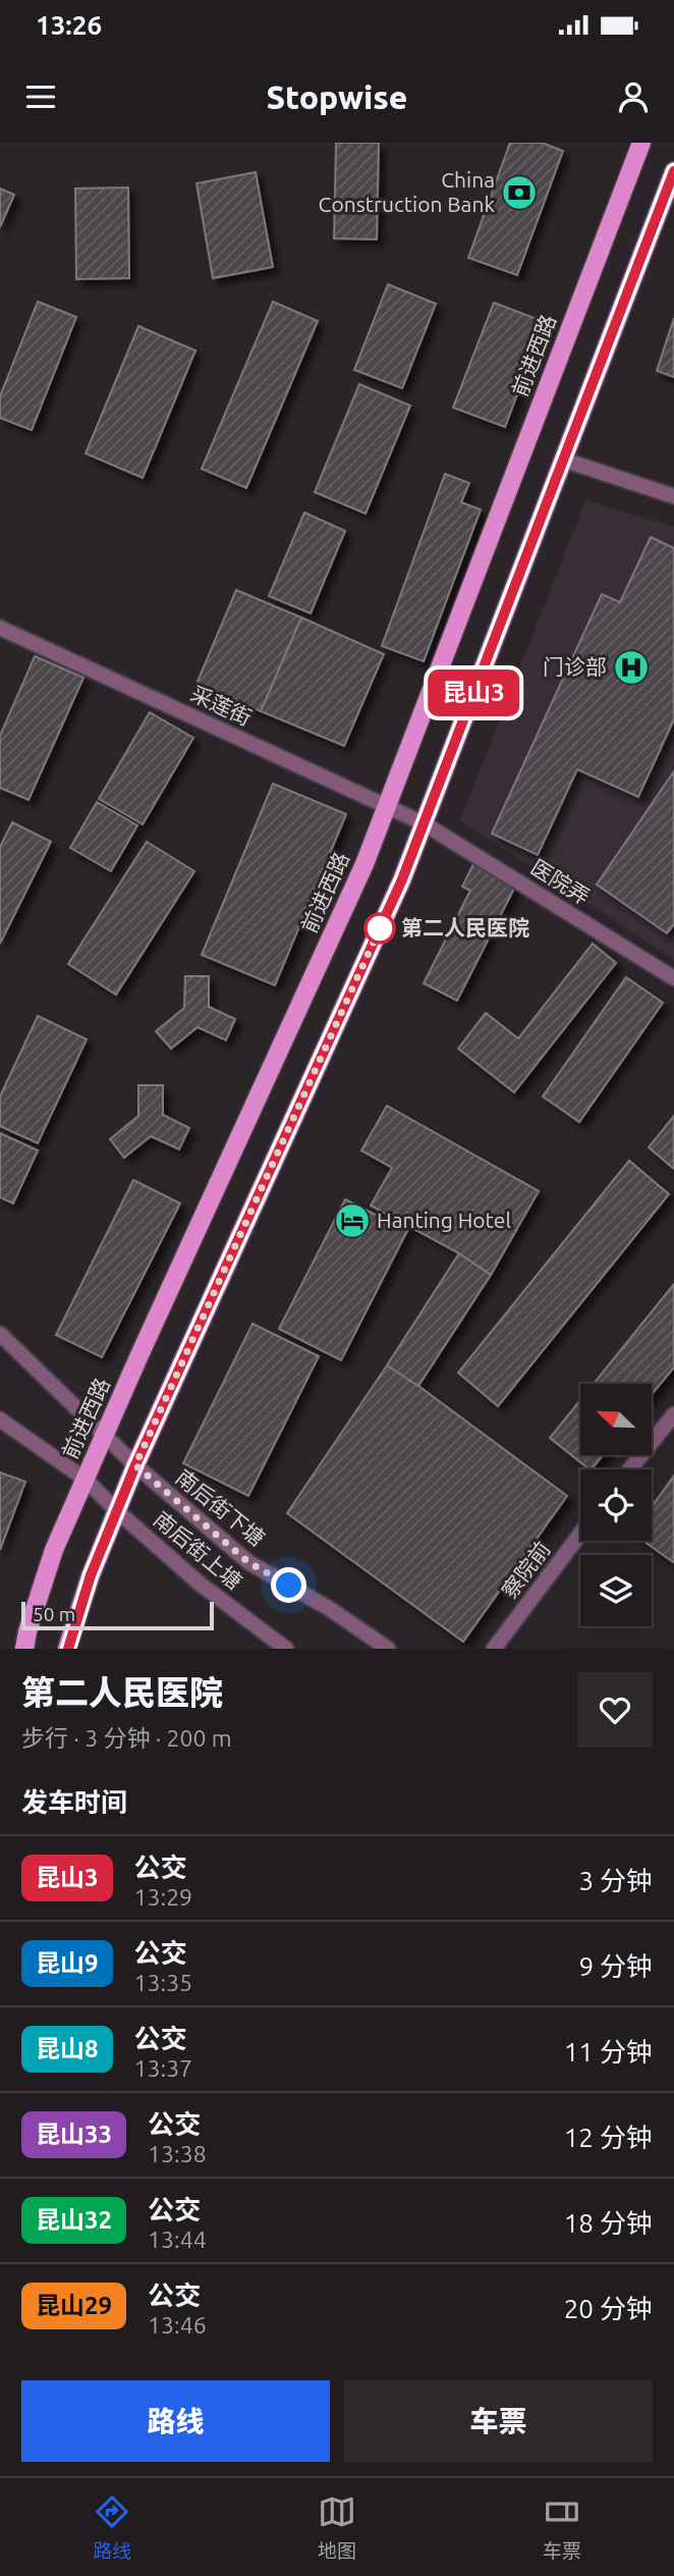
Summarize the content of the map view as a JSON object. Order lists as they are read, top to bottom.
{
  "streets": {
    "main road": ["前进西路"],
    "street": [
      "采莲街",
      "医院弄",
      "南后街下塘",
      "南后街上塘",
      "察院前"
    ]
  },
  "crossings": [
    ["前进西路", "采莲街"],
    ["前进西路", "南后街下塘"],
    ["前进西路", "南后街上塘"],
    ["采莲街", "医院弄"]
  ],
  "places": {
    "bank": ["China Construction Bank"],
    "hospital": ["门诊部"],
    "other": ["第二人民医院"],
    "hotel": ["Hanting Hotel"]
  },
  "lines": ["bus line 昆山3"],
  "scale_bar": "50 m",
  "north": "top left",
  "page": {
    "status": "13:26",
    "header": "Stopwise",
    "on_map": "昆山3",
    "scale": "50 m",
    "heading": [
      ["第二人民医院", "步行 · 3 分钟 · 200 m"],
      "发车时间"
    ],
    "list": [
      {
        "mark": "昆山3",
        "name": "公交",
        "note": "13:29",
        "value": "3 分钟"
      },
      {
        "mark": "昆山9",
        "name": "公交",
        "note": "13:35",
        "value": "9 分钟"
      },
      {
        "mark": "昆山8",
        "name": "公交",
        "note": "13:37",
        "value": "11 分钟"
      },
      {
        "mark": "昆山33",
        "name": "公交",
        "note": "13:38",
        "value": "12 分钟"
      },
      {
        "mark": "昆山32",
        "name": "公交",
        "note": "13:44",
        "value": "18 分钟"
      },
      {
        "mark": "昆山29",
        "name": "公交",
        "note": "13:46",
        "value": "20 分钟"
      }
    ],
    "buttons": ["路线", "车票"],
    "tabs": ["路线", "地图", "车票"]
  }
}
